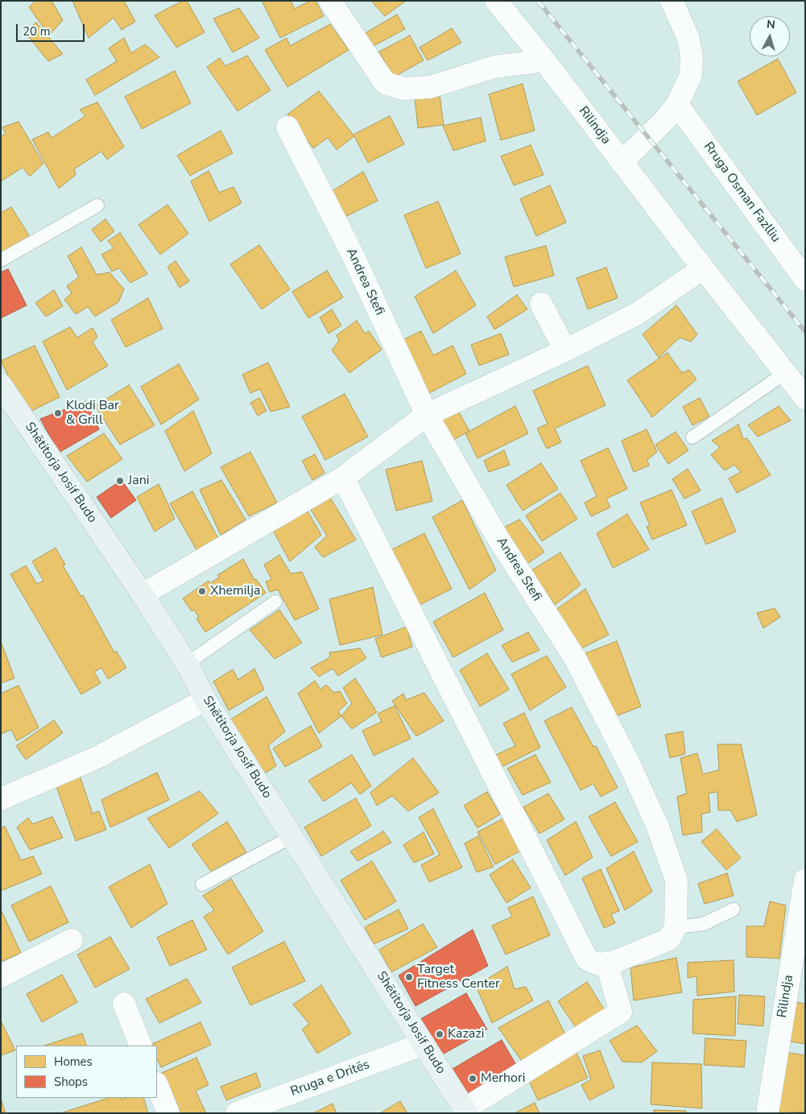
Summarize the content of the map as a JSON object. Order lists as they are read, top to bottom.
{
  "streets": {
    "main road": ["Shëtitorja Josif Budo"],
    "street": [
      "Rilindja",
      "Rruga Osman Fazlliu",
      "Andrea Stefi",
      "Rruga e Dritës"
    ]
  },
  "crossings": [
    ["Shëtitorja Josif Budo", "Rruga e Dritës"]
  ],
  "places": [
    "Klodi Bar & Grill",
    "Jani",
    "Xhemilja",
    "Target Fitness Center",
    "Kazazi",
    "Merhori"
  ],
  "legend": ["Homes", "Shops"],
  "scale_bar": "20 m",
  "north": "top"
}
